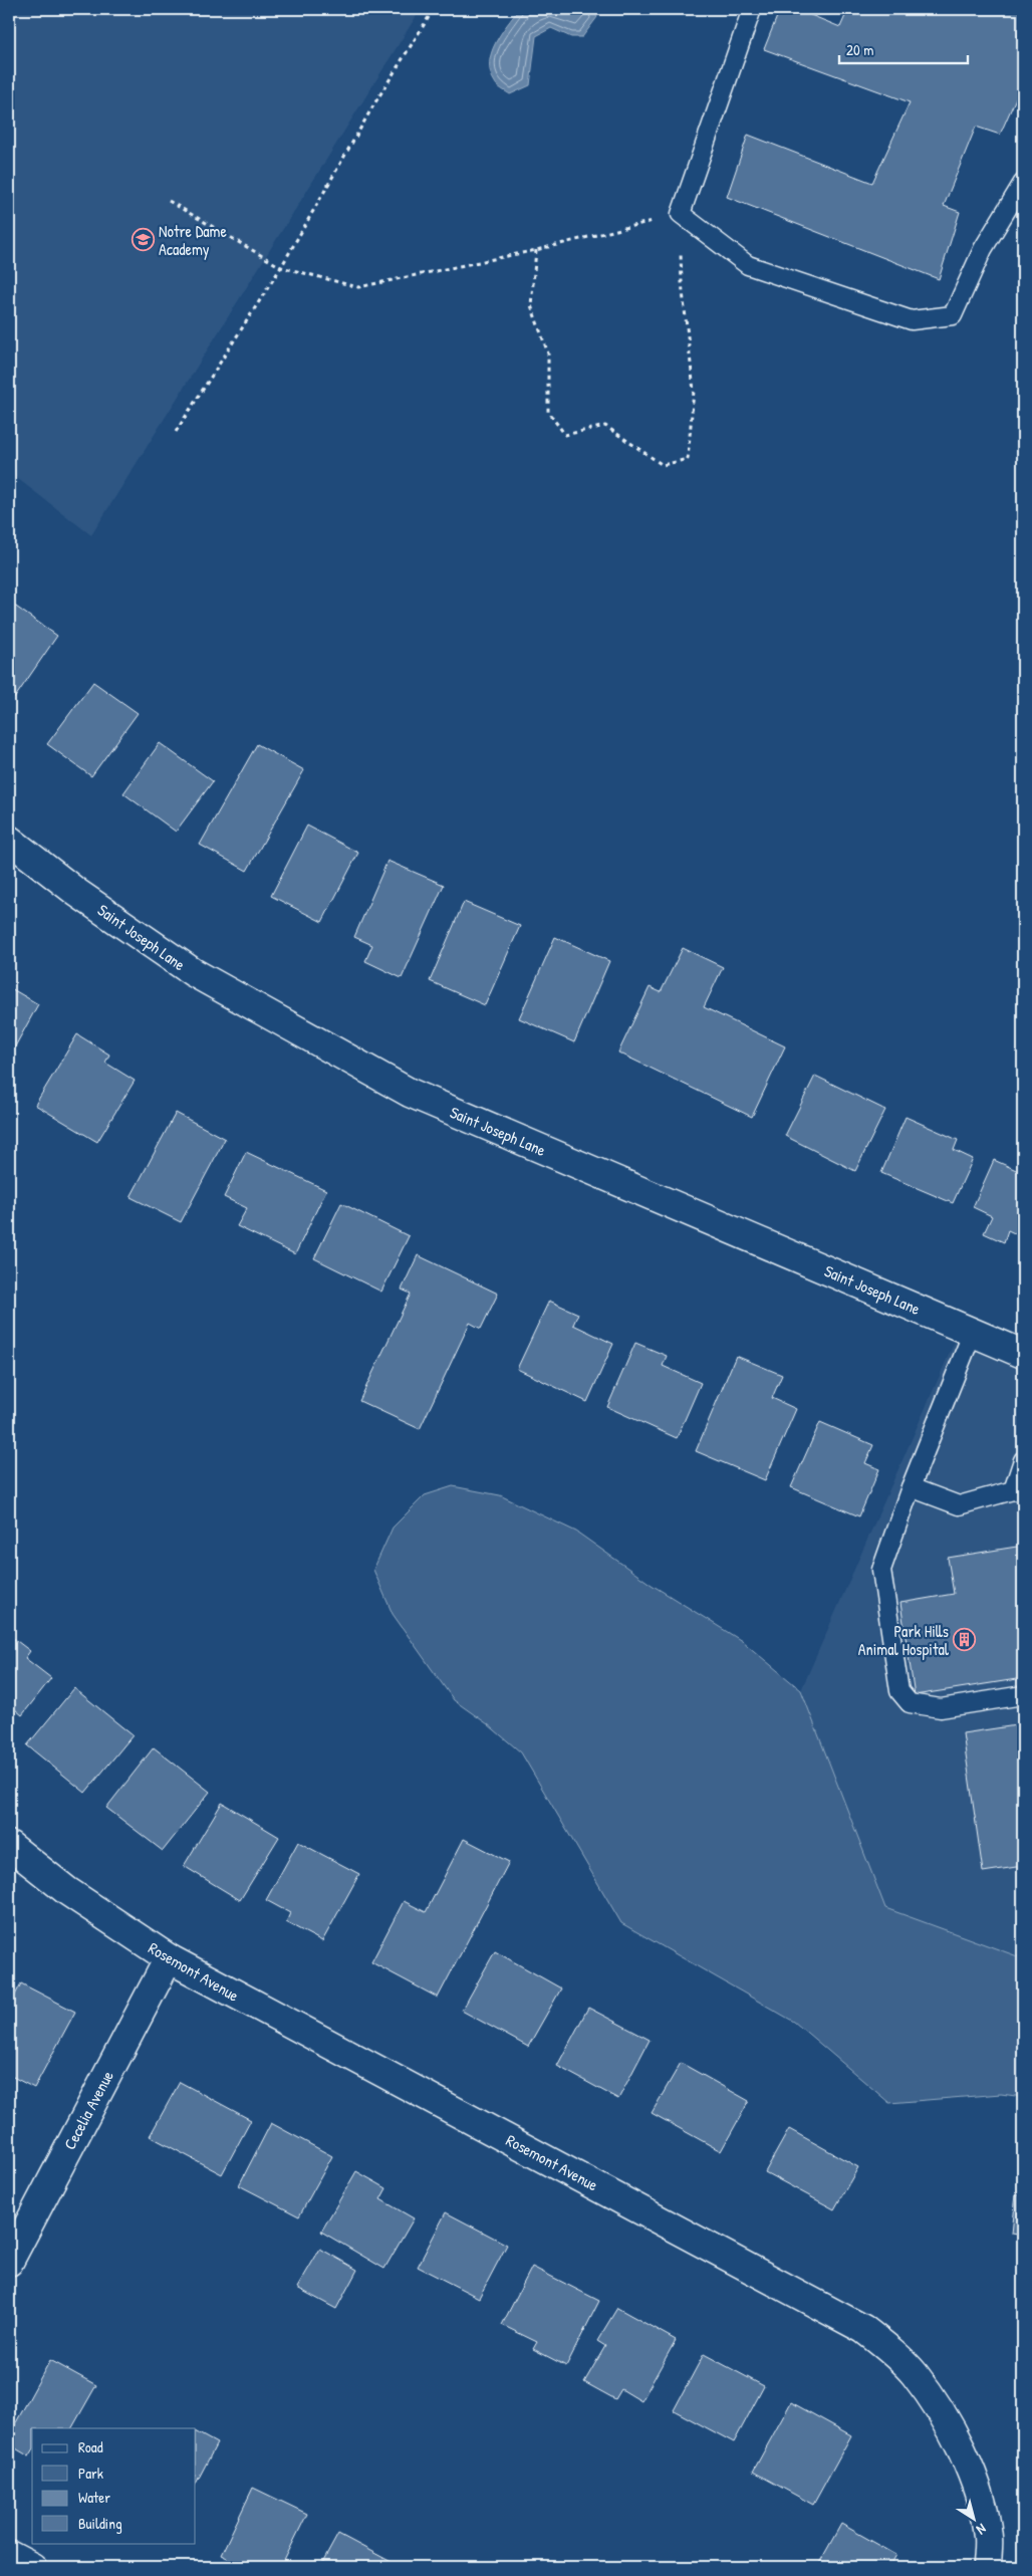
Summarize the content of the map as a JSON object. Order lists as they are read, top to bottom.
{
  "streets": {
    "street": ["Saint Joseph Lane", "Rosemont Avenue", "Cecelia Avenue"]
  },
  "crossings": [
    ["Rosemont Avenue", "Cecelia Avenue"]
  ],
  "places": {
    "school or university": ["Notre Dame Academy"],
    "building": ["Park Hills Animal Hospital"]
  },
  "legend": [
    "Road",
    "Park",
    "Water",
    "Building"
  ],
  "scale_bar": "20 m",
  "north": "bottom right"
}
